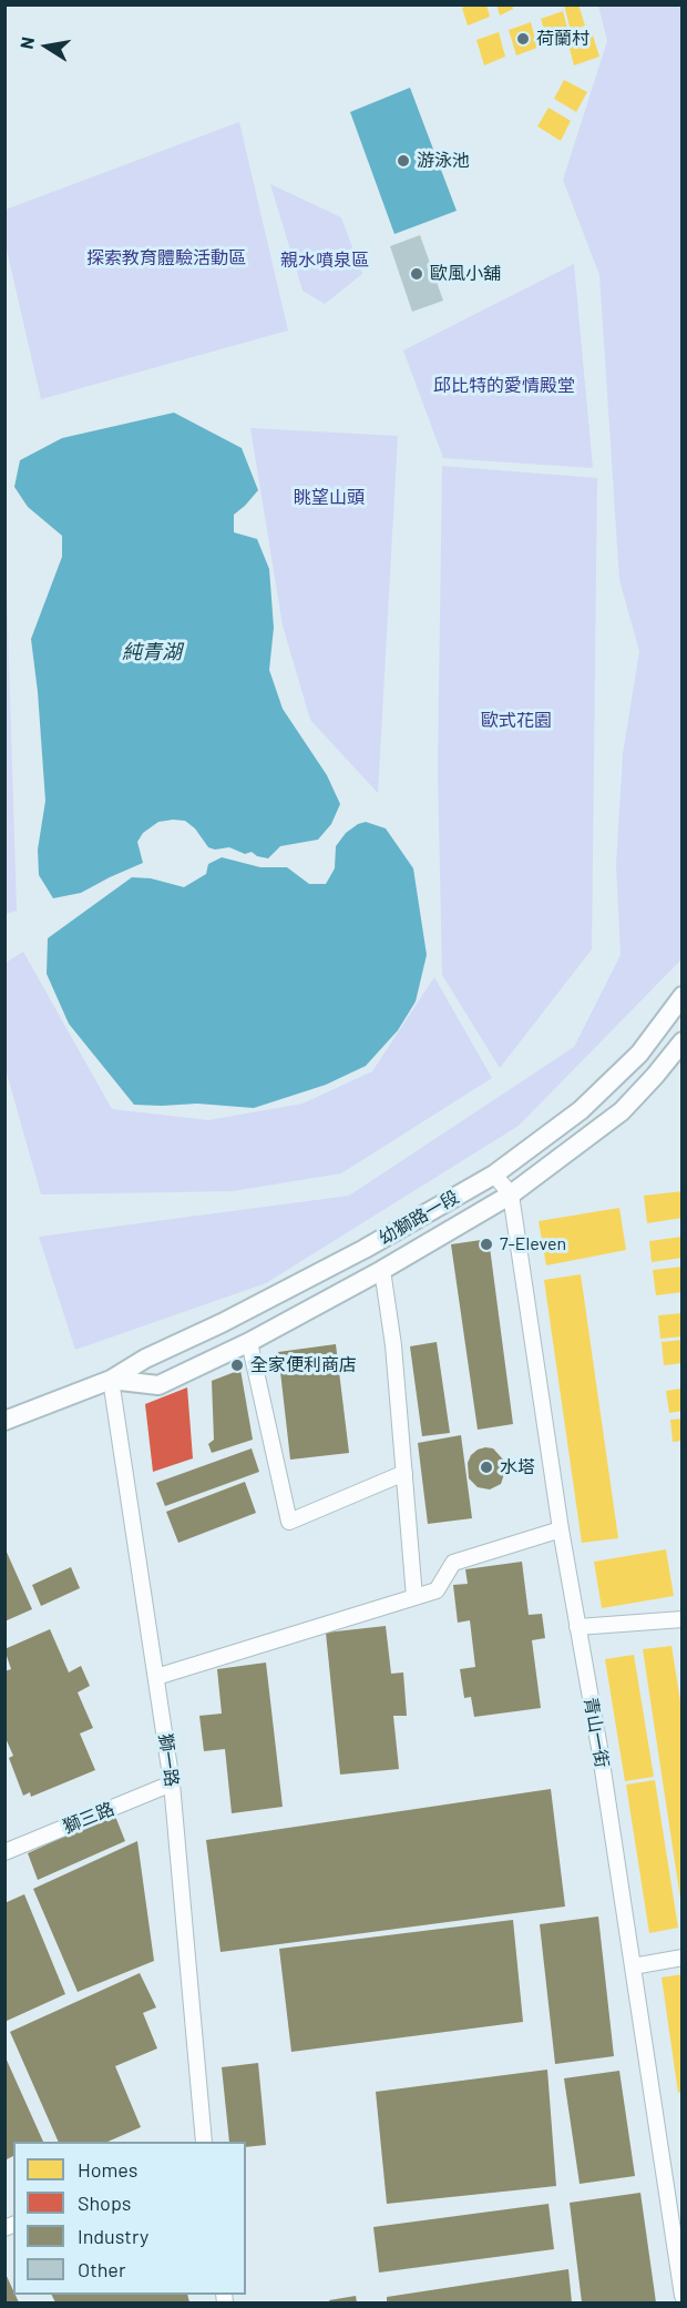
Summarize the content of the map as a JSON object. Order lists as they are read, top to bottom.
{
  "streets": {
    "street": [
      "幼獅路一段",
      "青山一街",
      "獅一路",
      "獅三路"
    ]
  },
  "crossings": [
    ["幼獅路一段", "青山一街"],
    ["幼獅路一段", "獅一路"],
    ["獅一路", "獅三路"]
  ],
  "water": ["純青湖"],
  "parks": [
    "探索教育體驗活動區",
    "親水噴泉區",
    "邱比特的愛情殿堂",
    "眺望山頭",
    "歐式花園"
  ],
  "places": [
    "荷蘭村",
    "游泳池",
    "歐風小舖",
    "7-Eleven",
    "全家便利商店",
    "水塔"
  ],
  "legend": [
    "Homes",
    "Shops",
    "Industry",
    "Other"
  ],
  "north": "left"
}
